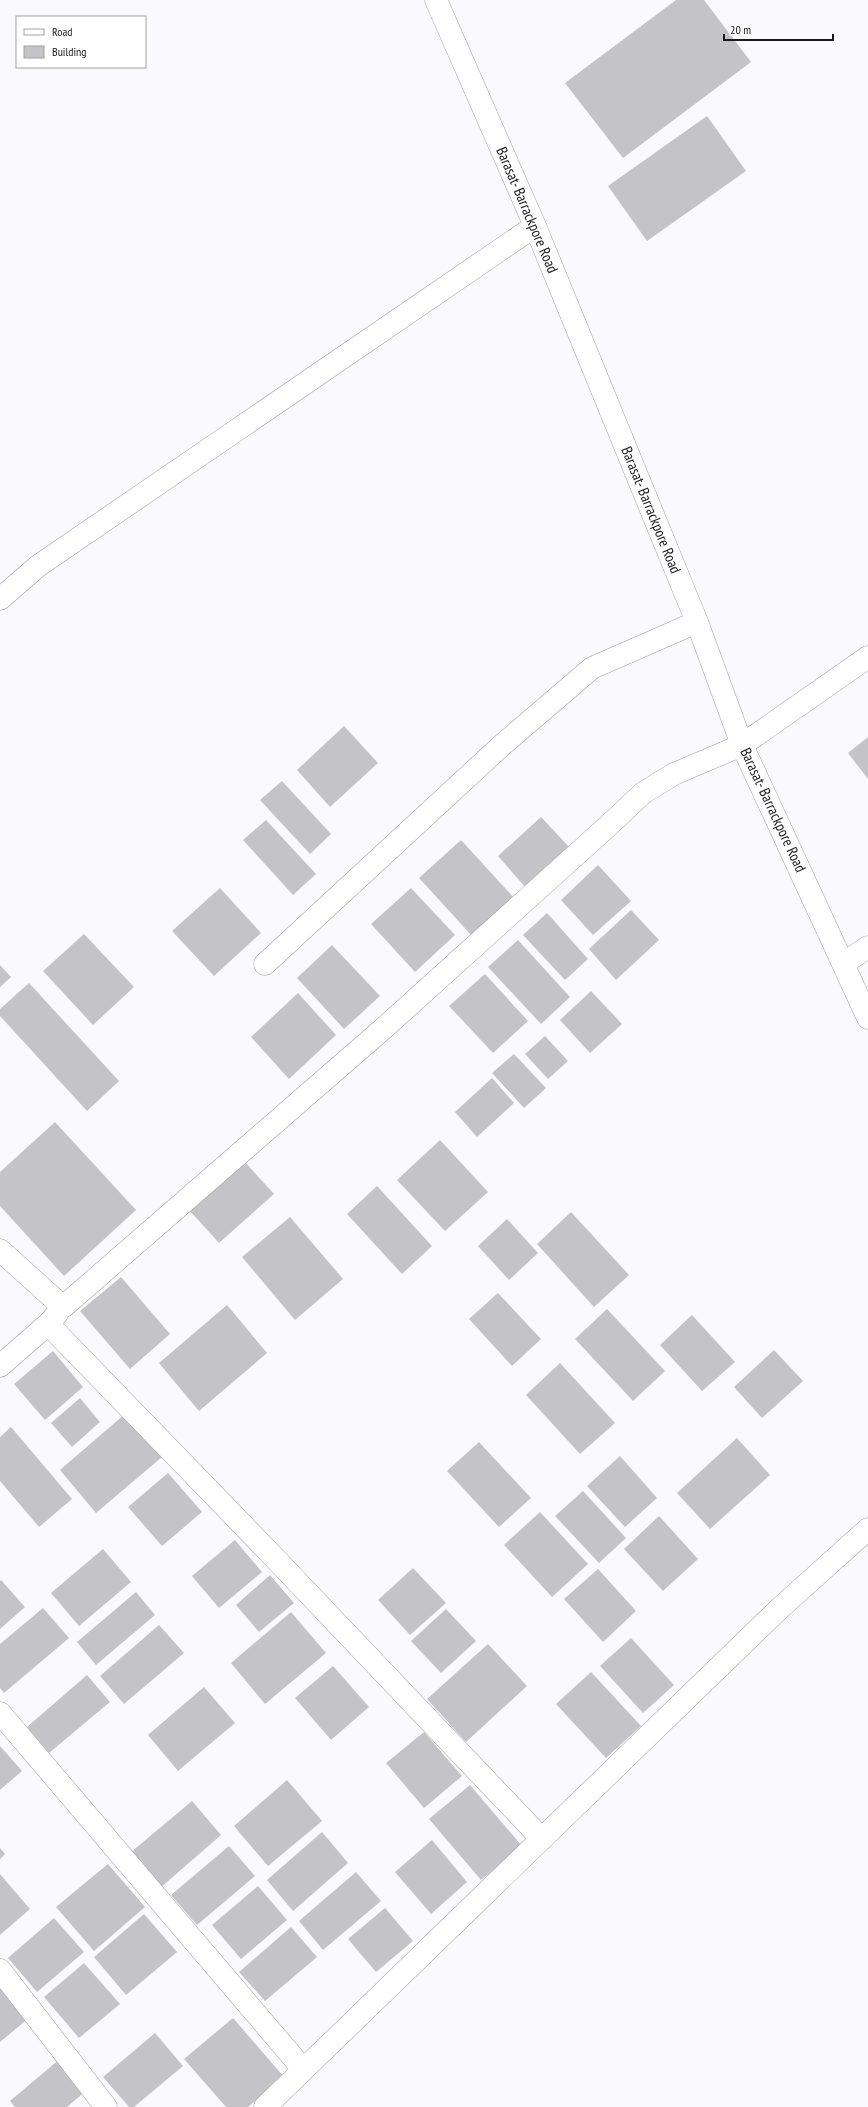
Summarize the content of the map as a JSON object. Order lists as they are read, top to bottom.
{
  "streets": {
    "street": ["Barasat- Barrackpore Road"]
  },
  "legend": ["Road", "Building"],
  "scale_bar": "20 m"
}
